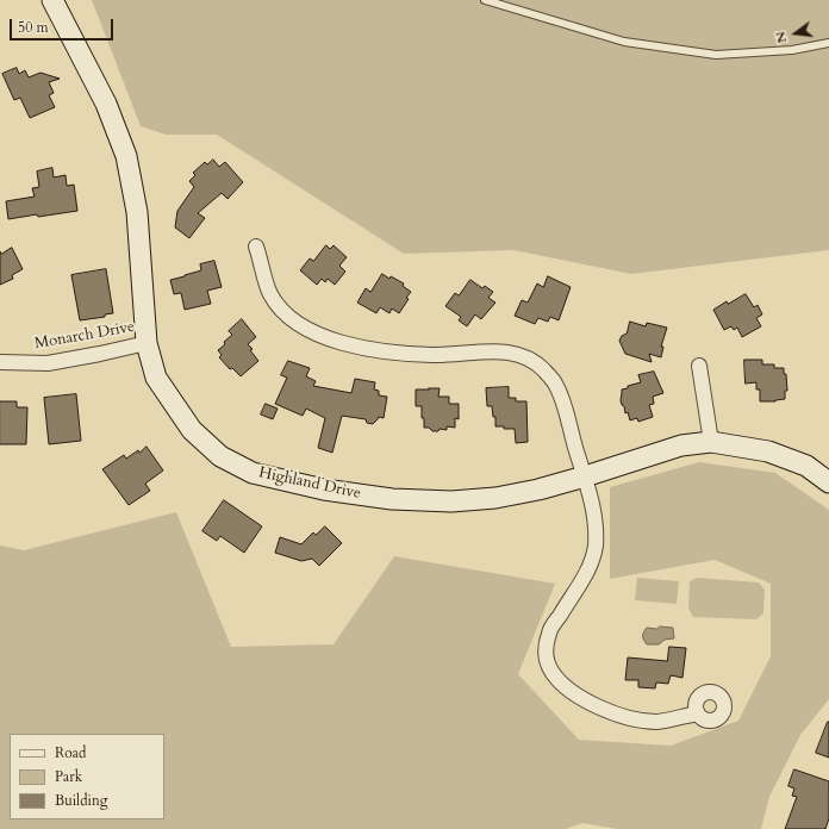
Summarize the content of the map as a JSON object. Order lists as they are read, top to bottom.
{
  "streets": {
    "street": ["Monarch Drive", "Highland Drive"]
  },
  "crossings": [
    ["Monarch Drive", "Highland Drive"]
  ],
  "legend": ["Road", "Park", "Building"],
  "scale_bar": "50 m",
  "north": "left"
}
